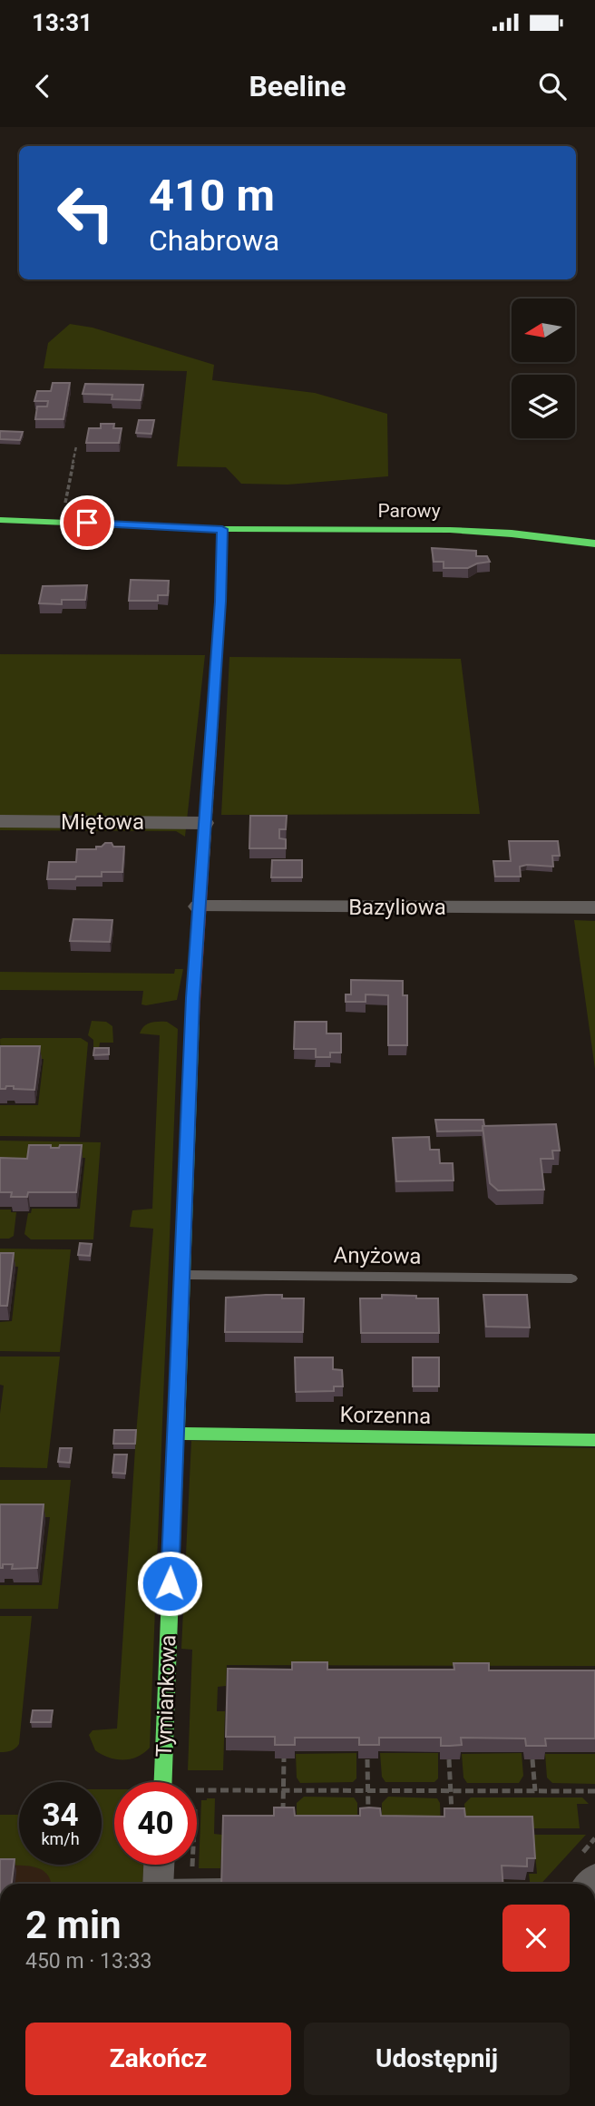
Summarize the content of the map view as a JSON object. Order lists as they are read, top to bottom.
{
  "streets": {
    "street": [
      "Parowy",
      "Miętowa",
      "Bazyliowa",
      "Korzenna",
      "Tymiankowa"
    ],
    "lane": ["Anyżowa"]
  },
  "crossings": [
    ["Parowy", "Tymiankowa"],
    ["Miętowa", "Tymiankowa"],
    ["Bazyliowa", "Tymiankowa"],
    ["Anyżowa", "Tymiankowa"],
    ["Korzenna", "Tymiankowa"]
  ],
  "north": "left",
  "page": {
    "status": "13:31",
    "header": "Beeline",
    "turn": ["410 m", "Chabrowa"],
    "speed": "34 km/h",
    "limit": "40",
    "heading": ["2 min", "450 m · 13:33"],
    "buttons": ["Zakończ", "Udostępnij"]
  }
}
